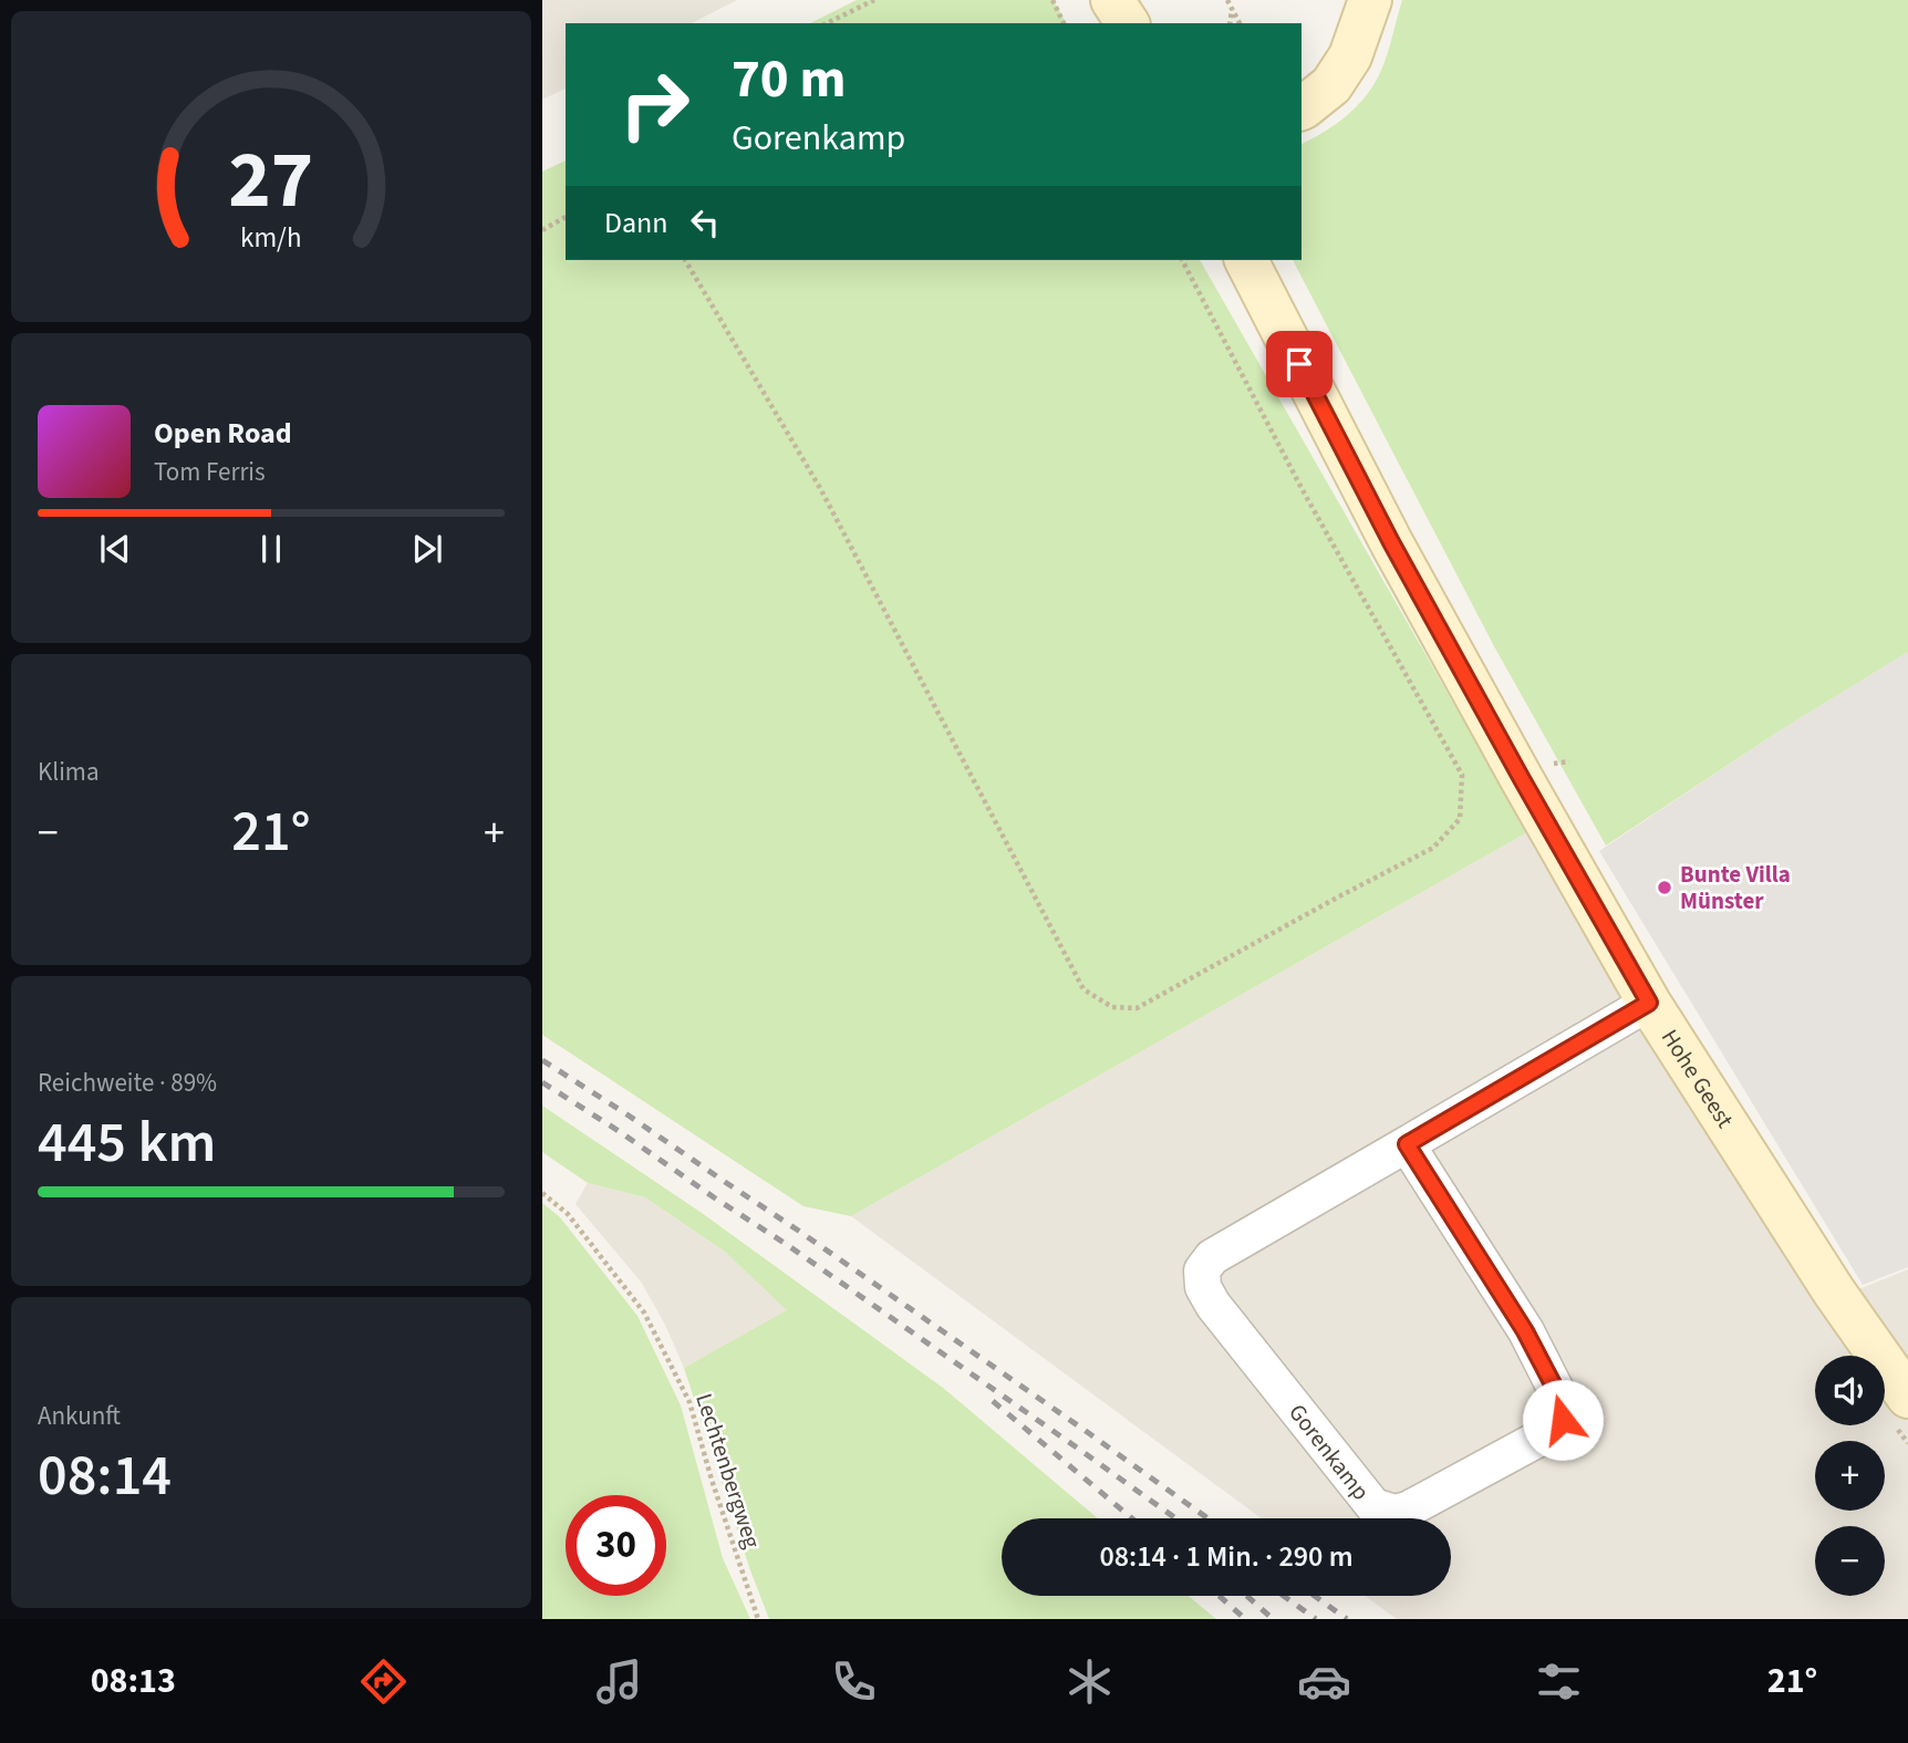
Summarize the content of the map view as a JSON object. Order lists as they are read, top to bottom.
{
  "streets": {
    "street": ["Hohe Geest", "Gorenkamp"],
    "path": ["Lechtenbergweg"]
  },
  "crossings": [
    ["Hohe Geest", "Gorenkamp"]
  ],
  "places": ["Bunte Villa Münster"],
  "page": {
    "turn": ["70 m", "Gorenkamp"],
    "then": "Dann",
    "song": ["Open Road", "Tom Ferris"],
    "tile": [
      "Klima",
      ["Reichweite · 89%", "445 km"],
      ["Ankunft", "08:14"]
    ],
    "heat": ["−", "21°", "+"],
    "map_buttons": ["+", "−"],
    "limit": "30",
    "trip": "08:14 · 1 Min. · 290 m",
    "tabs": ["08:13", "21°"],
    "gauge": ["27", "km/h"]
  }
}
